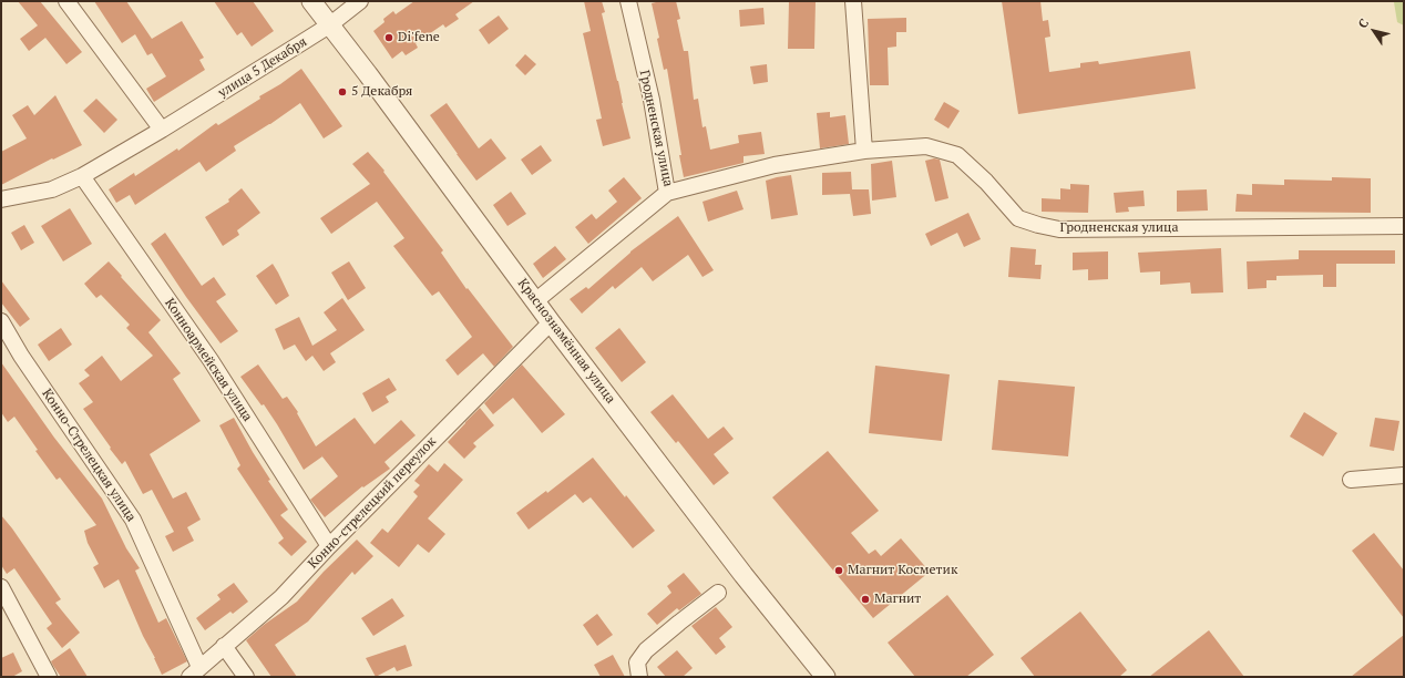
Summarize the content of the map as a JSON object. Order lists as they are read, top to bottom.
{
  "streets": {
    "street": [
      "улица 5 Декабря",
      "Гродненская улица",
      "Краснознамённая улица",
      "Конноармейская улица",
      "Конно-Стрелецкая улица",
      "Конно-стрелецкий переулок"
    ]
  },
  "crossings": [
    ["улица 5 Декабря", "Краснознамённая улица"],
    ["улица 5 Декабря", "Конноармейская улица"],
    ["Краснознамённая улица", "Конно-стрелецкий переулок"],
    ["Конноармейская улица", "Конно-стрелецкий переулок"],
    ["Конно-Стрелецкая улица", "Конно-стрелецкий переулок"]
  ],
  "places": [
    "Di'fene",
    "5 Декабря",
    "Магнит Косметик",
    "Магнит"
  ],
  "north": "top left"
}
